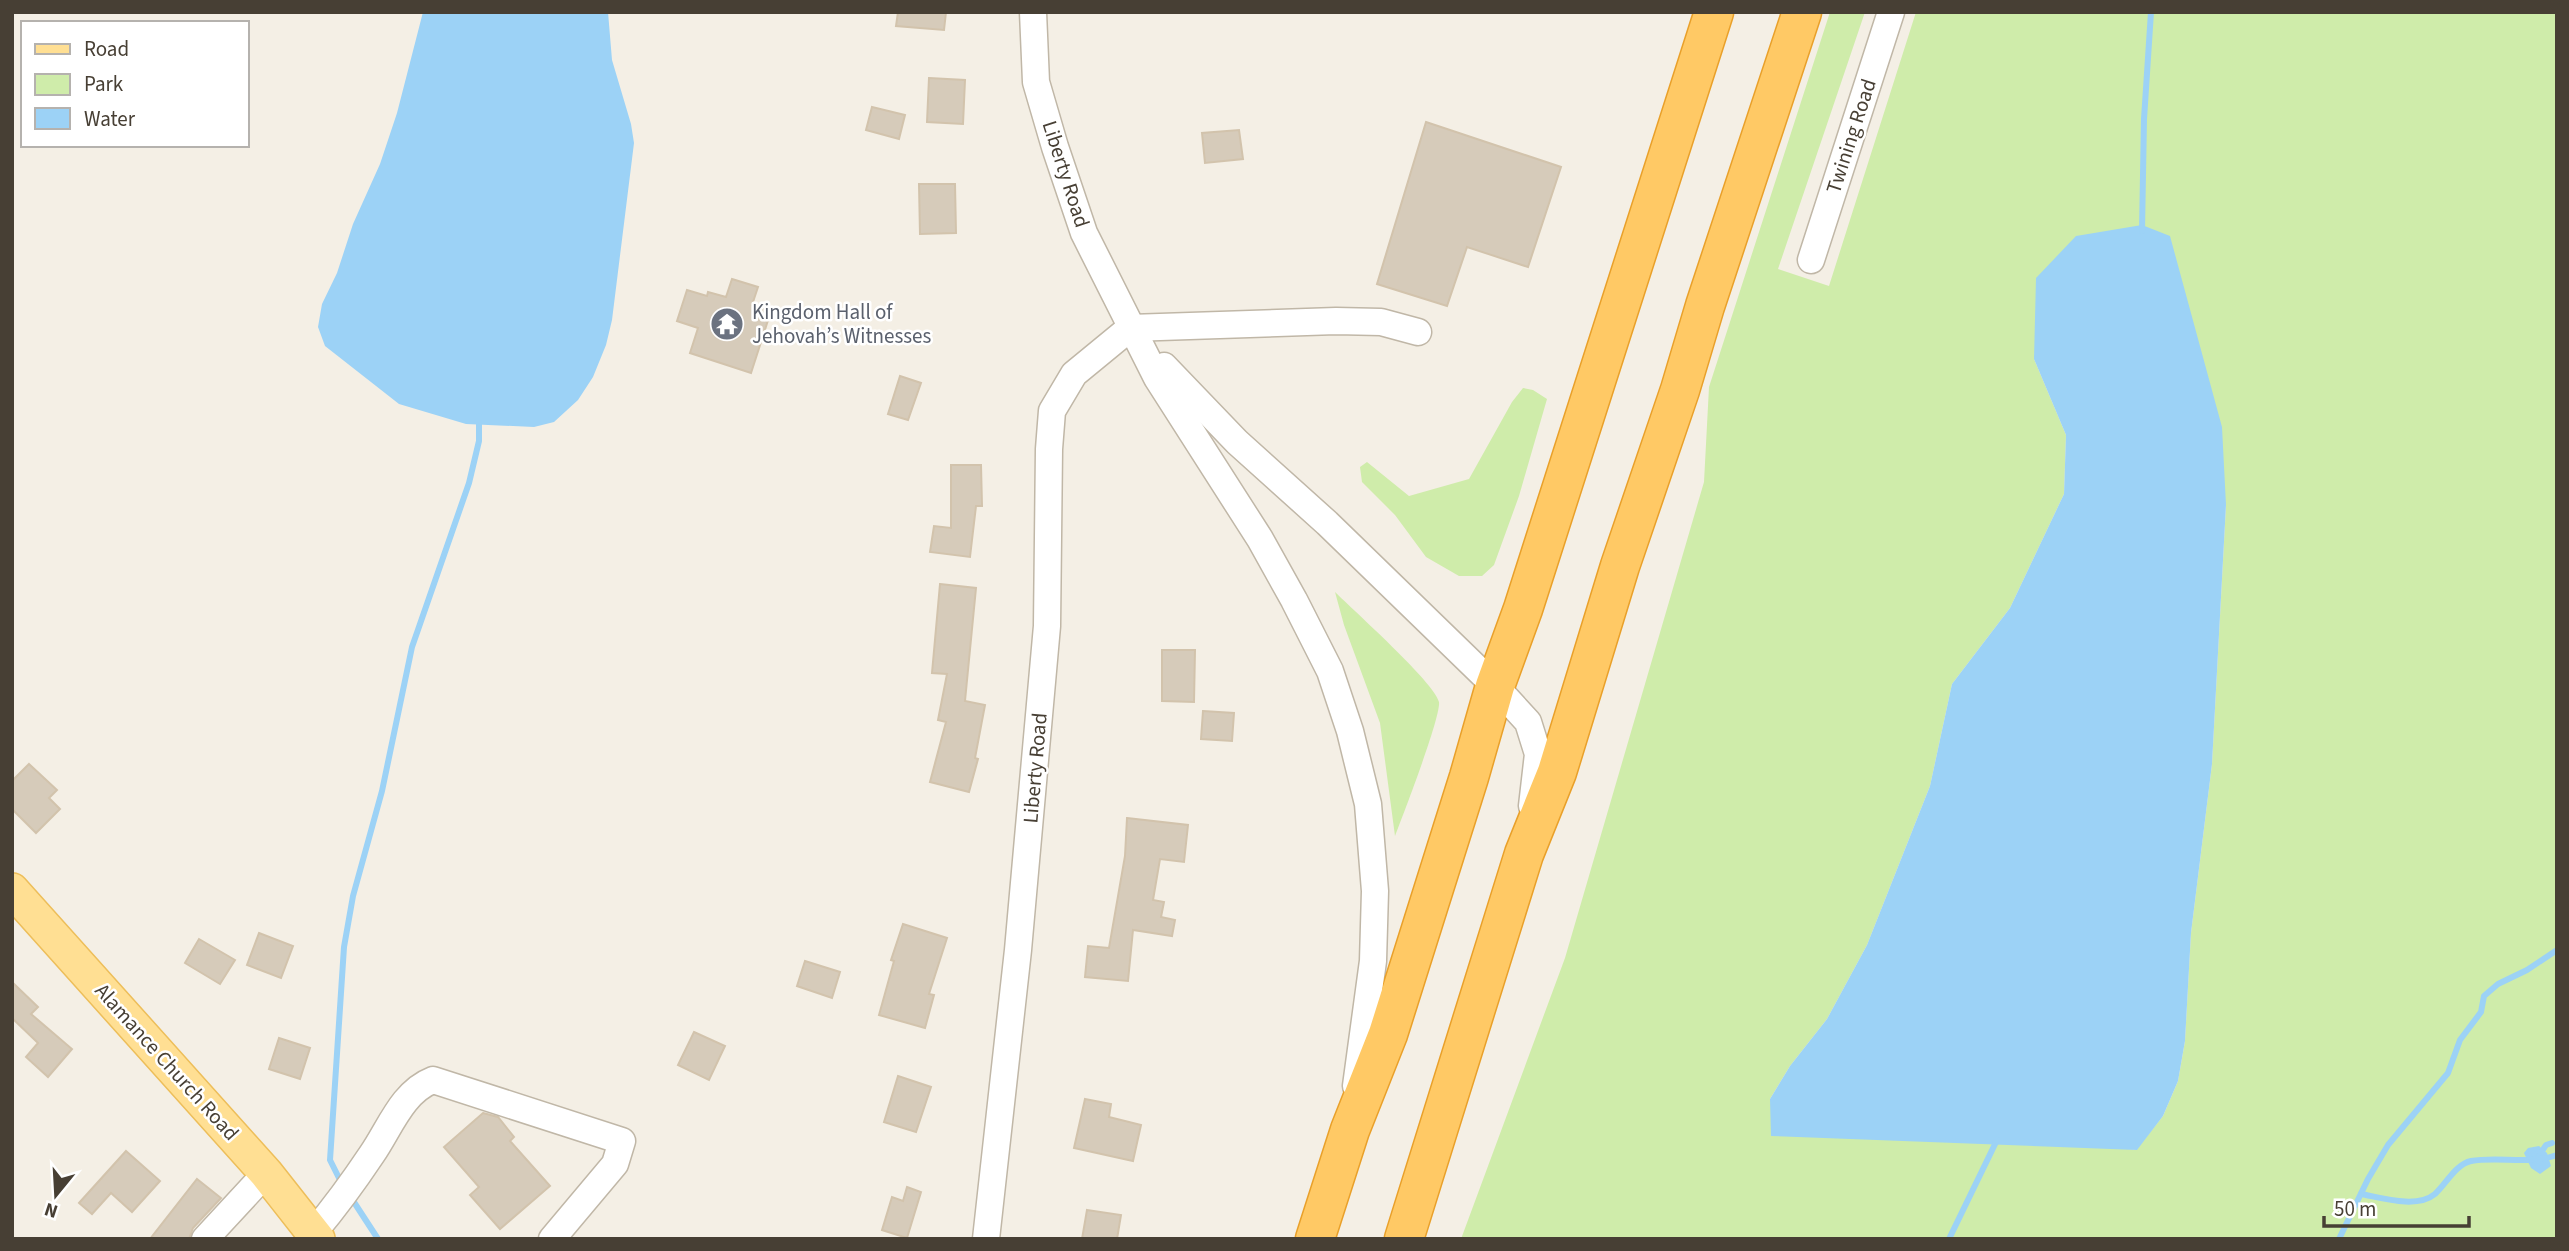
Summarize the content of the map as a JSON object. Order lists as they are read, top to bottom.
{
  "streets": {
    "main road": ["Alamance Church Road"],
    "street": ["Twining Road", "Liberty Road"]
  },
  "places": {
    "temple": ["Kingdom Hall of Jehovah’s Witnesses"]
  },
  "legend": ["Road", "Park", "Water"],
  "scale_bar": "50 m",
  "north": "bottom"
}
